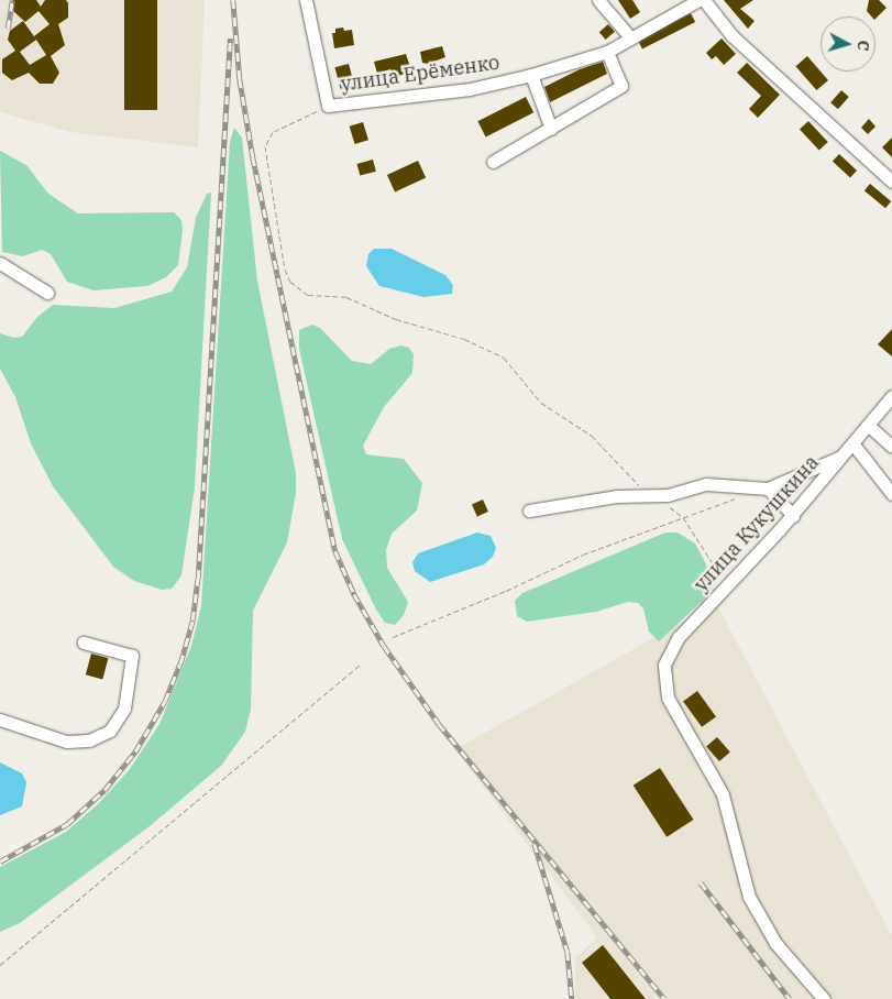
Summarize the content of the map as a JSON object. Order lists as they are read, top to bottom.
{
  "streets": {
    "street": ["улица Ерёменко", "улица Кукушкина"]
  },
  "north": "right"
}
